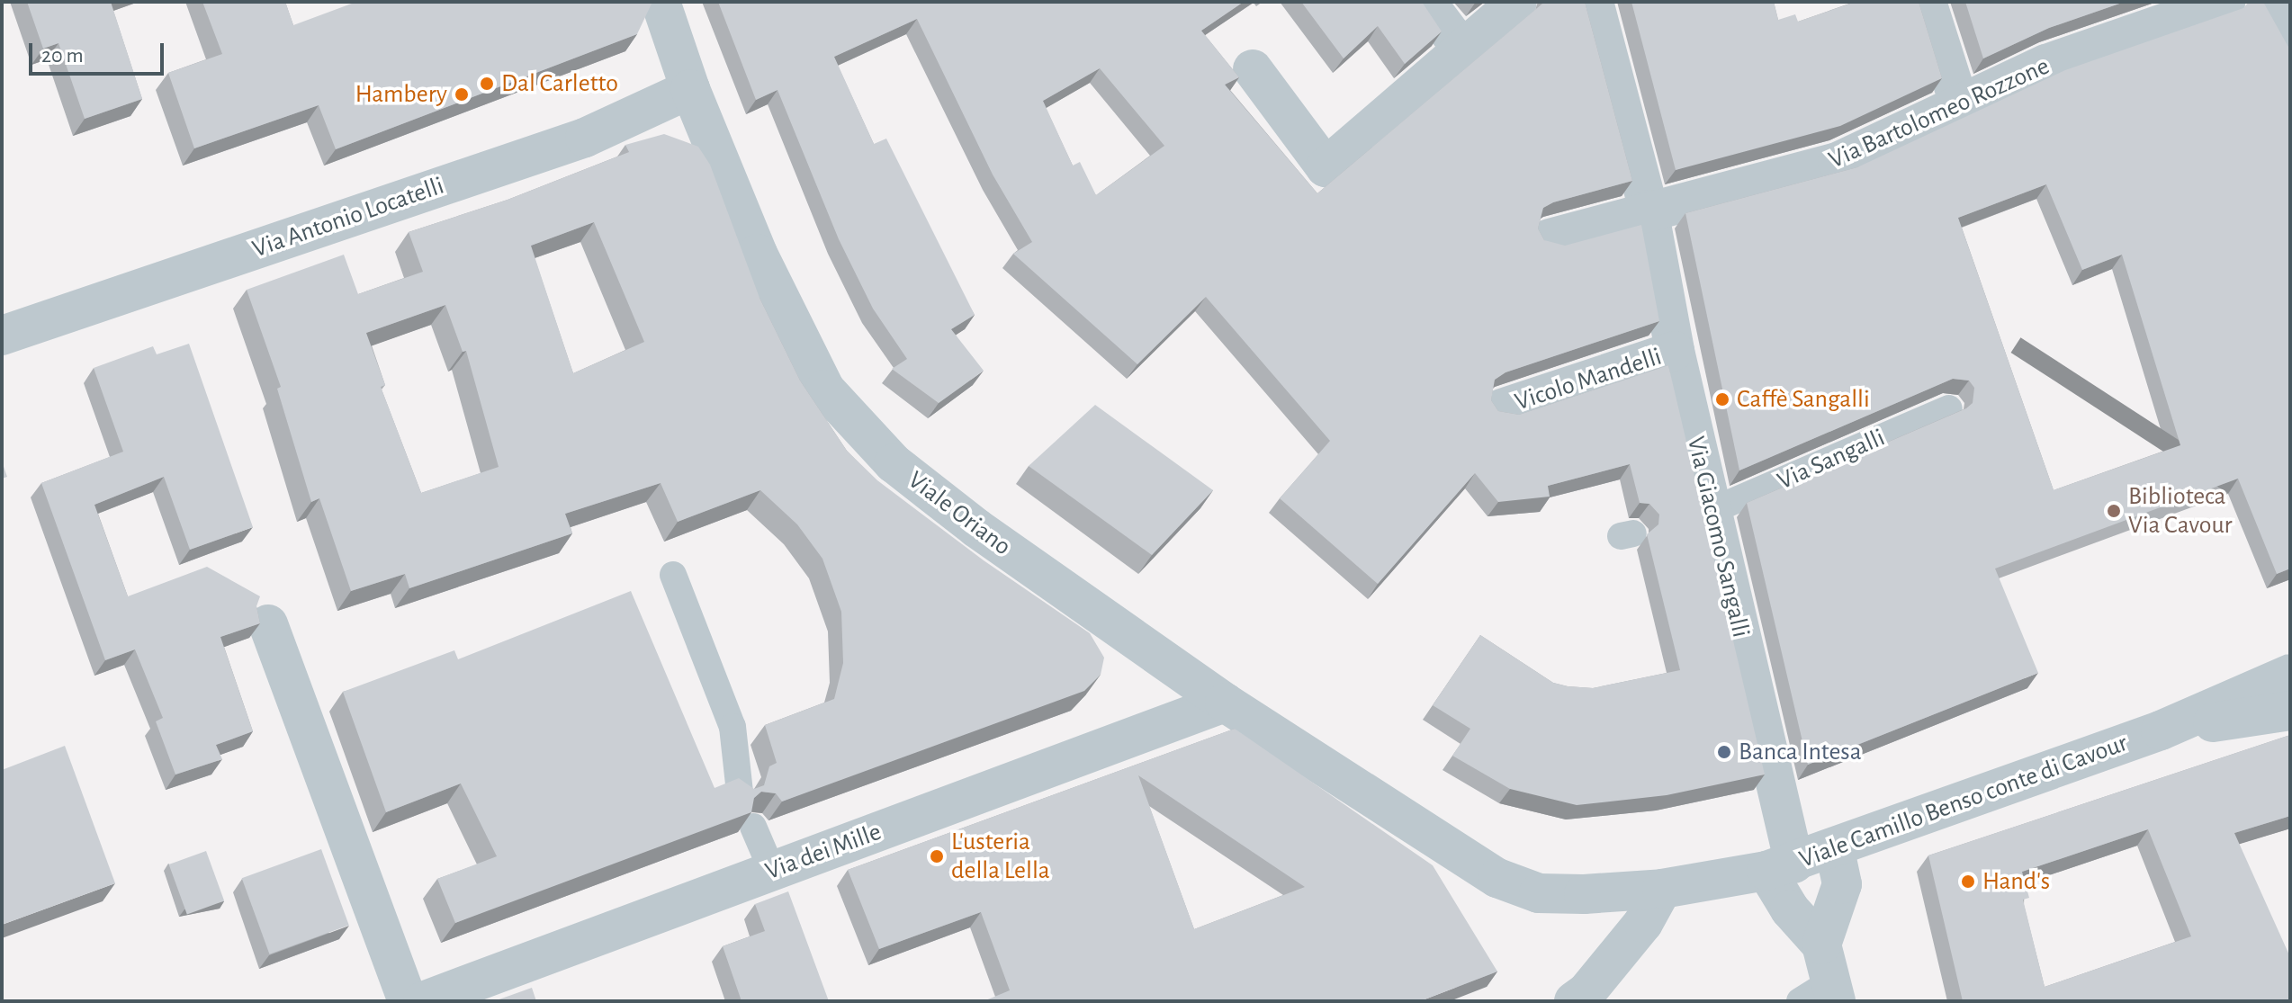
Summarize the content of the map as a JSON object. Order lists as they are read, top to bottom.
{
  "streets": {
    "street": [
      "Via Bartolomeo Rozzone",
      "Via Antonio Locatelli",
      "Vicolo Mandelli",
      "Viale Oriano",
      "Via Giacomo Sangalli",
      "Viale Camillo Benso conte di Cavour",
      "Via dei Mille"
    ],
    "lane": ["Via Sangalli"]
  },
  "crossings": [
    ["Via Bartolomeo Rozzone", "Via Giacomo Sangalli"],
    ["Via Antonio Locatelli", "Viale Oriano"],
    ["Vicolo Mandelli", "Via Giacomo Sangalli"],
    ["Via Sangalli", "Via Giacomo Sangalli"],
    ["Viale Oriano", "Viale Camillo Benso conte di Cavour"],
    ["Viale Oriano", "Via dei Mille"],
    ["Via Giacomo Sangalli", "Viale Camillo Benso conte di Cavour"]
  ],
  "places": [
    "Dal Carletto",
    "Hambery",
    "Caffè Sangalli",
    "Biblioteca Via Cavour",
    "Banca Intesa",
    "L'usteria della Lella",
    "Hand's"
  ],
  "scale_bar": "20 m"
}
